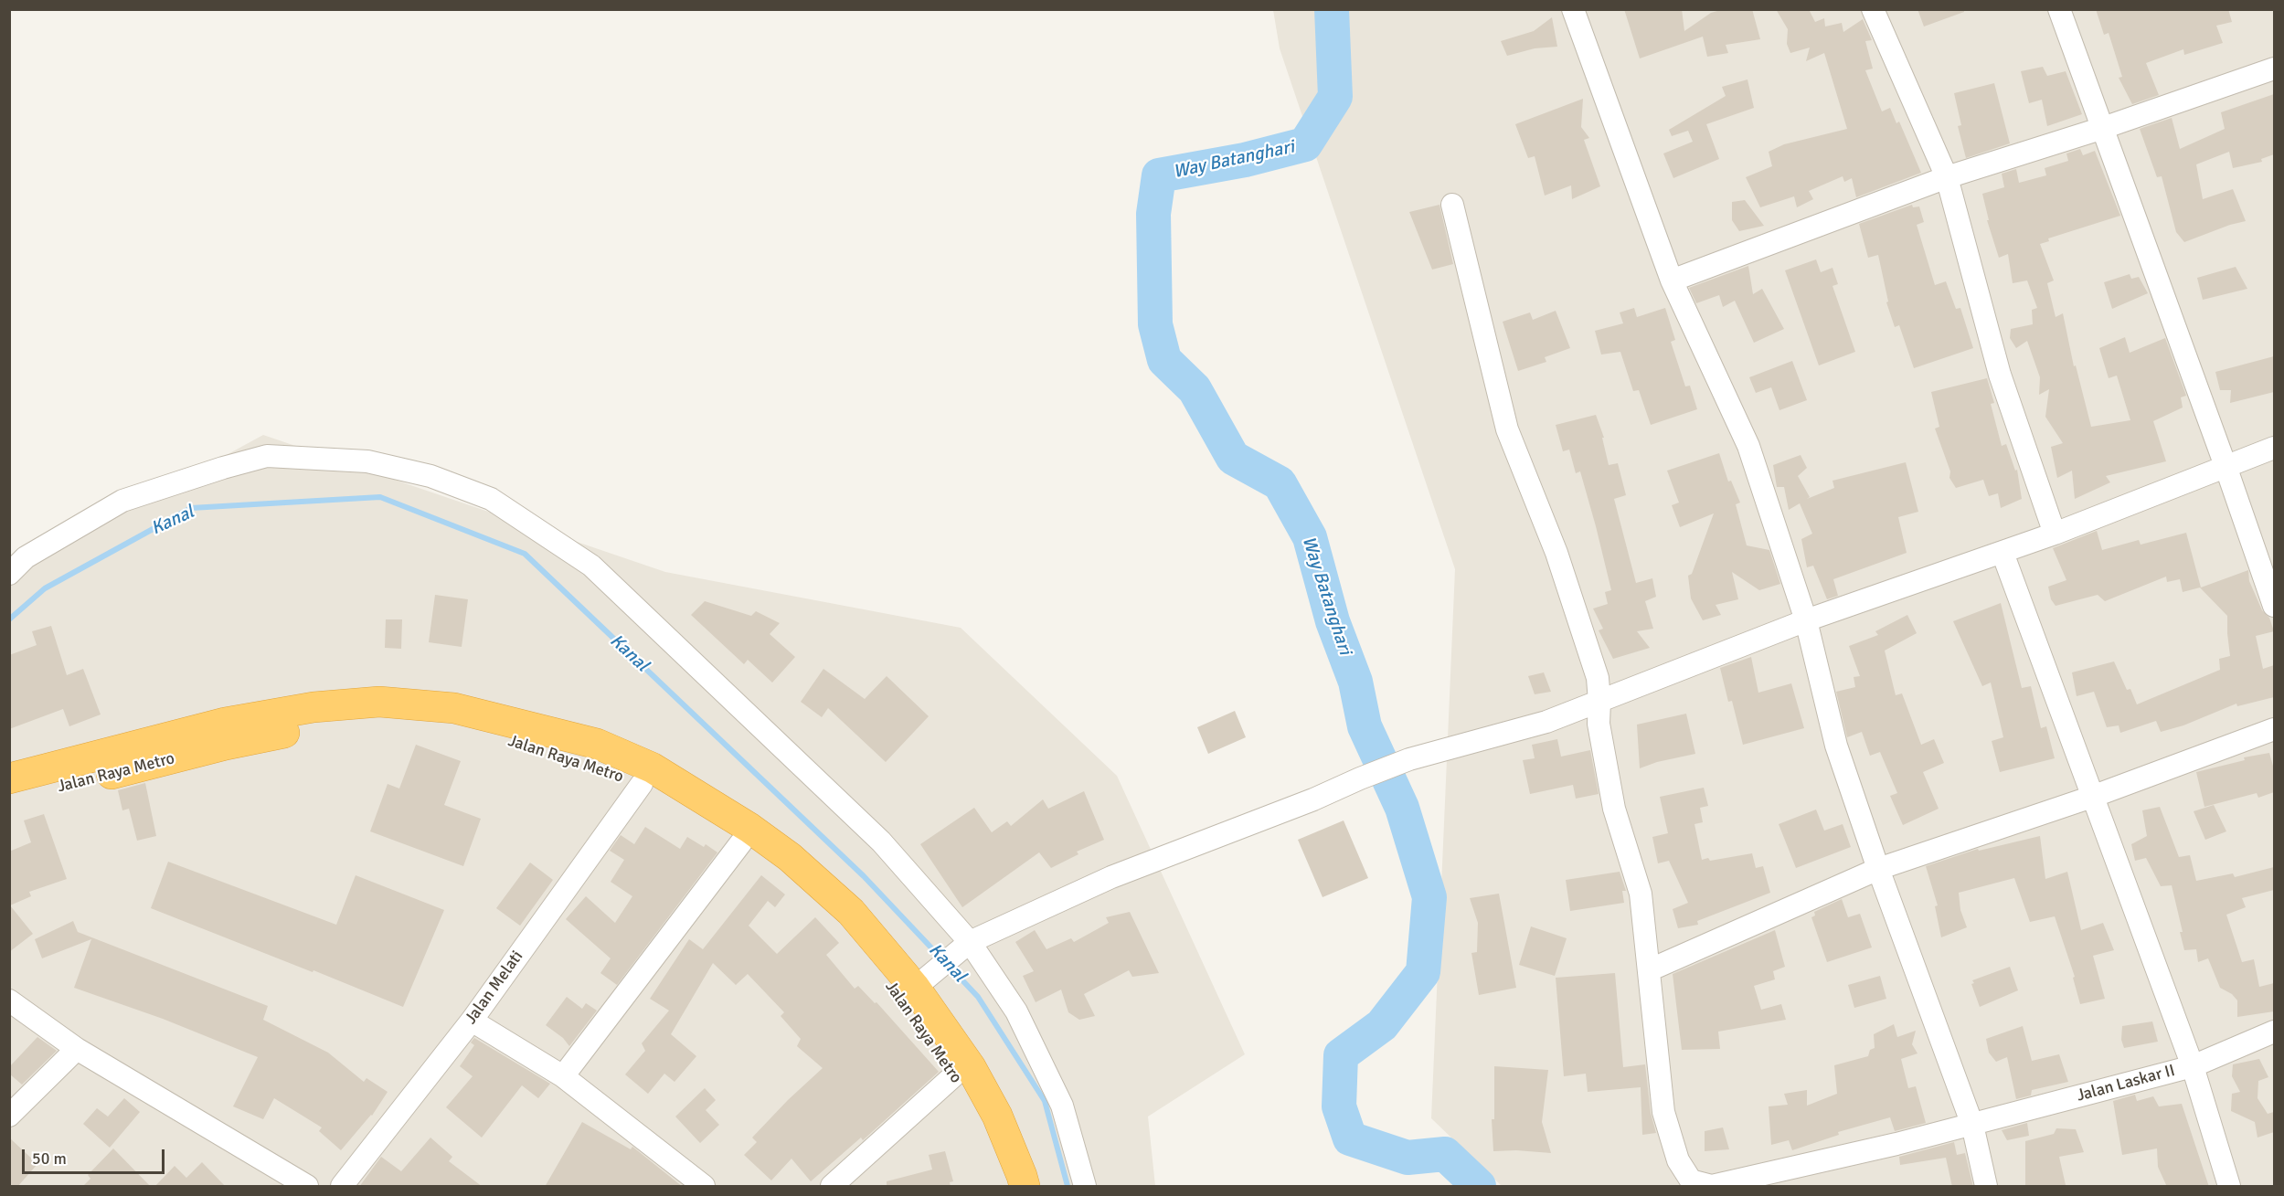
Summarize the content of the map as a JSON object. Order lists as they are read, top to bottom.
{
  "streets": {
    "highway": ["Jalan Raya Metro"],
    "street": ["Jalan Melati", "Jalan Laskar II"]
  },
  "crossings": [
    ["Jalan Raya Metro", "Jalan Melati"]
  ],
  "water": ["Way Batanghari", "Kanal"],
  "scale_bar": "50 m"
}
